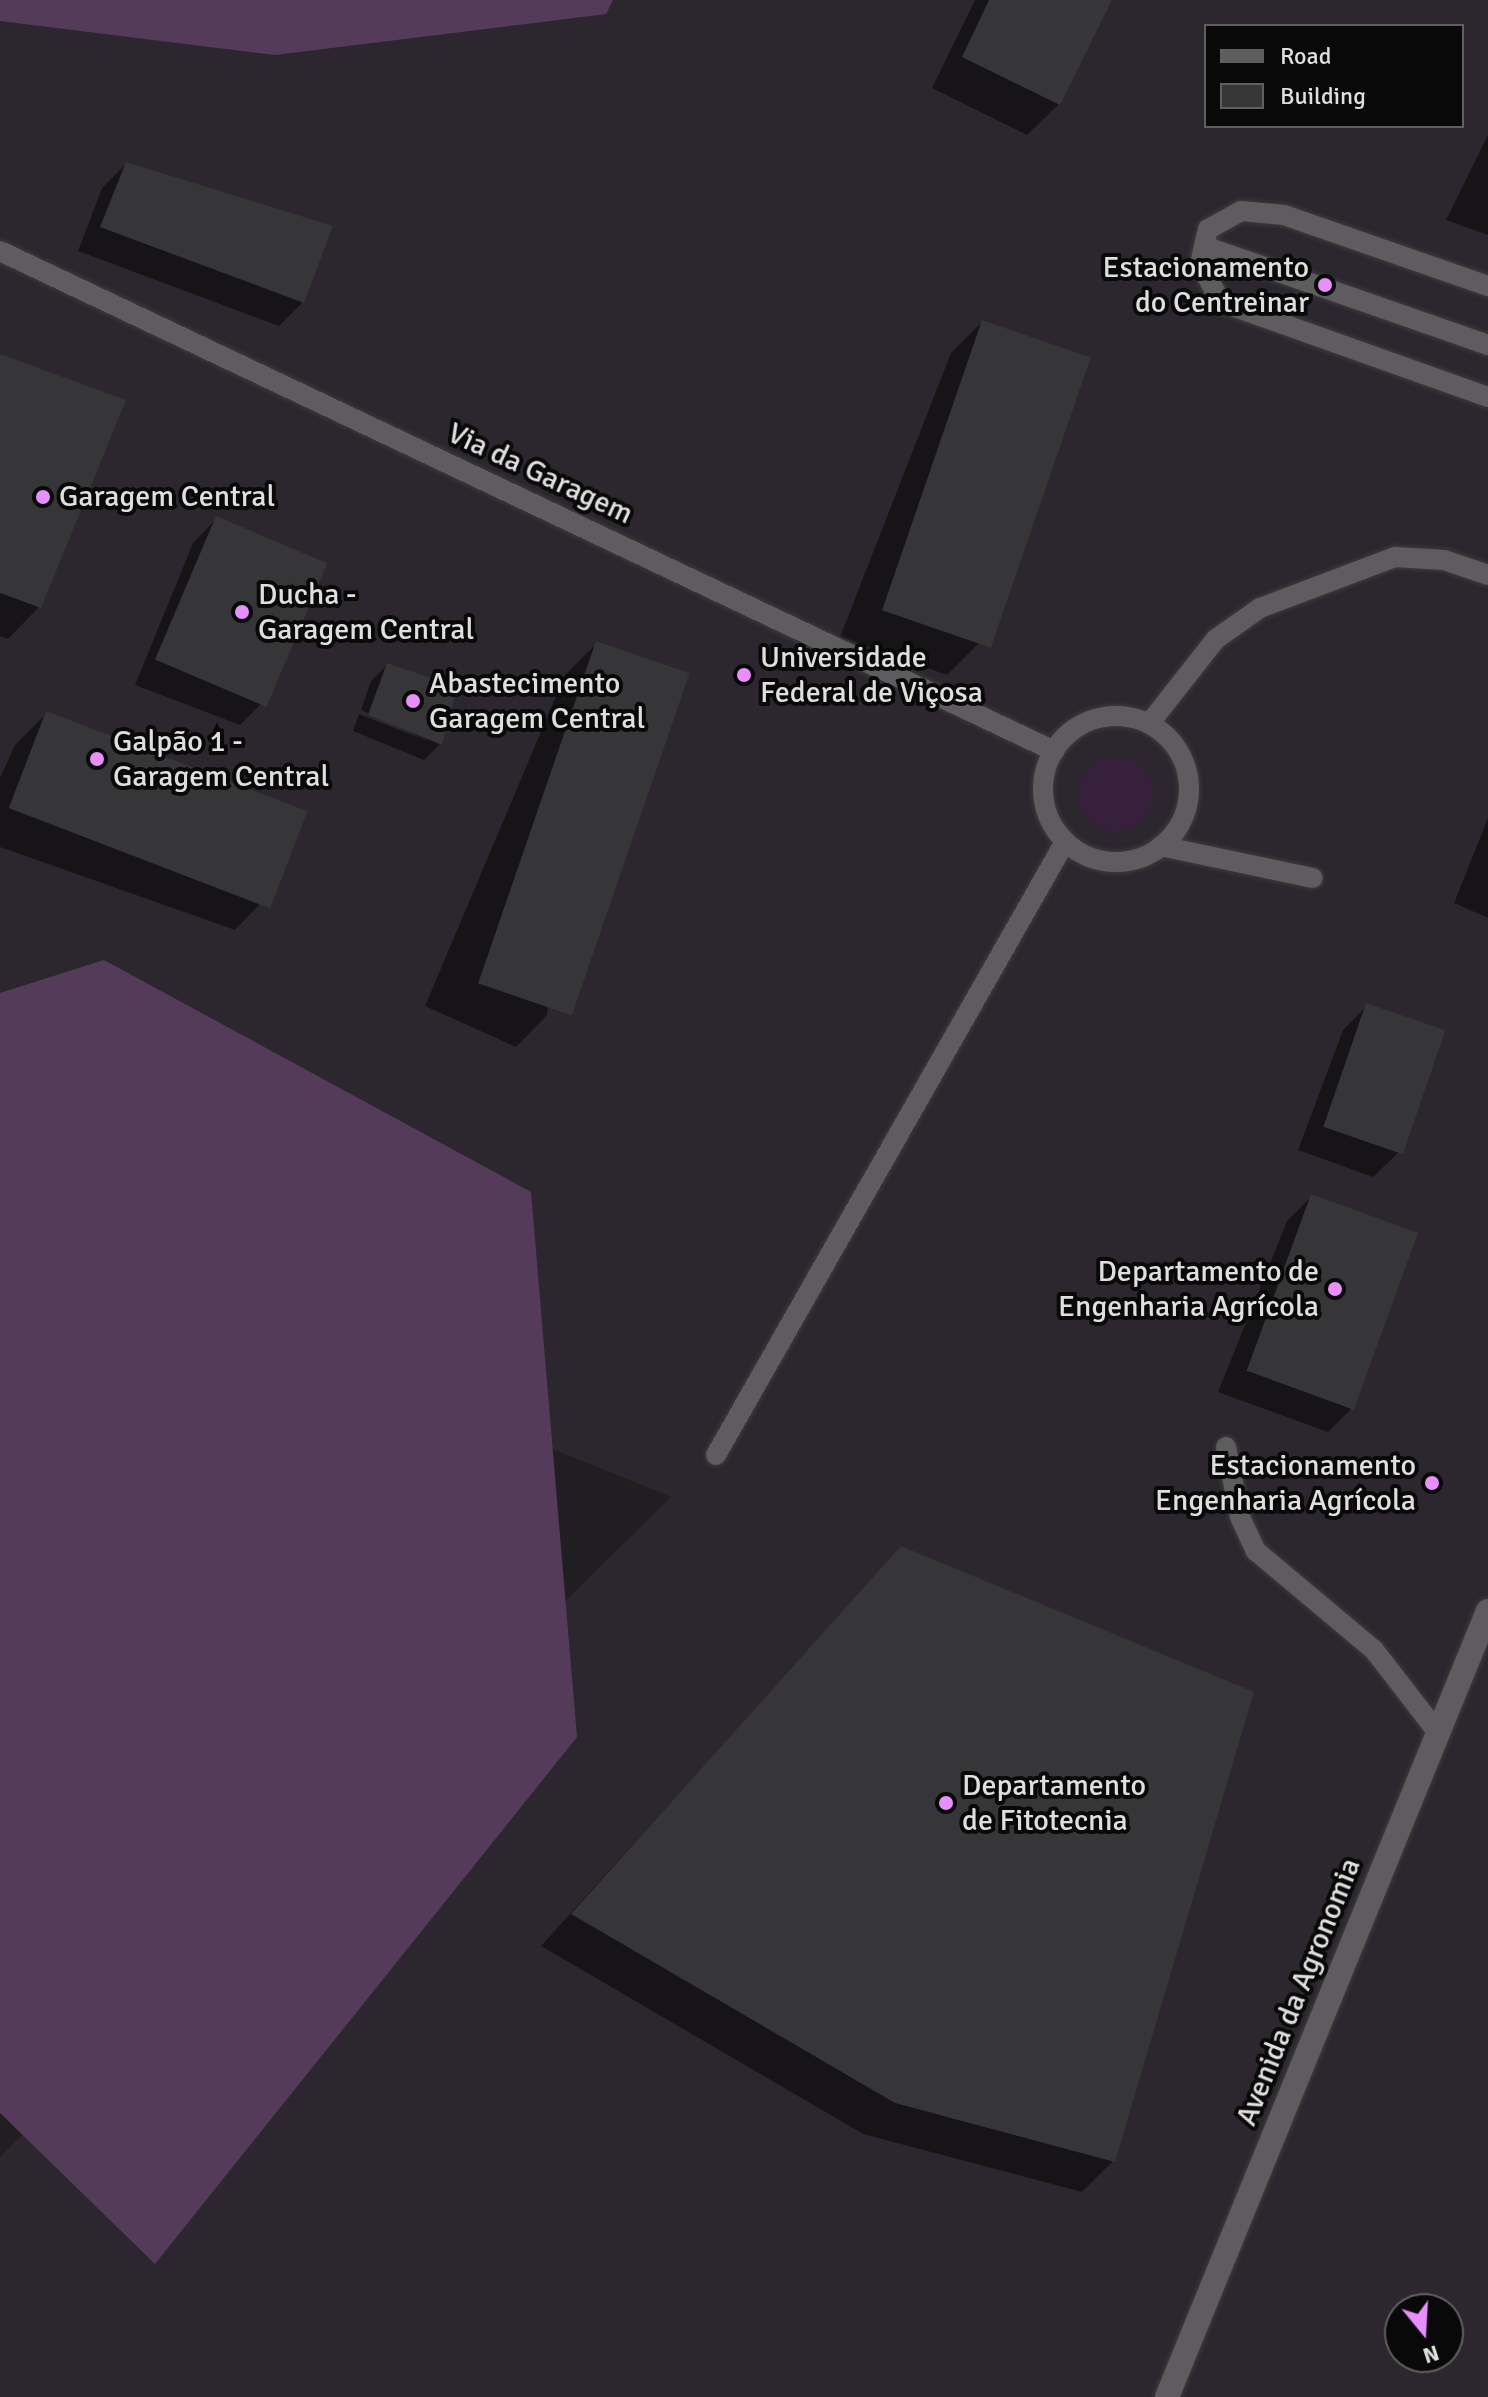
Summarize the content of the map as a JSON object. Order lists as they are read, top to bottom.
{
  "streets": {
    "street": ["Avenida da Agronomia"],
    "lane": ["Via da Garagem"]
  },
  "places": [
    "Estacionamento do Centreinar",
    "Garagem Central",
    "Ducha - Garagem Central",
    "Universidade Federal de Viçosa",
    "Abastecimento Garagem Central",
    "Galpão 1 - Garagem Central",
    "Departamento de Engenharia Agrícola",
    "Estacionamento Engenharia Agrícola",
    "Departamento de Fitotecnia"
  ],
  "legend": ["Road", "Building"],
  "north": "bottom"
}
